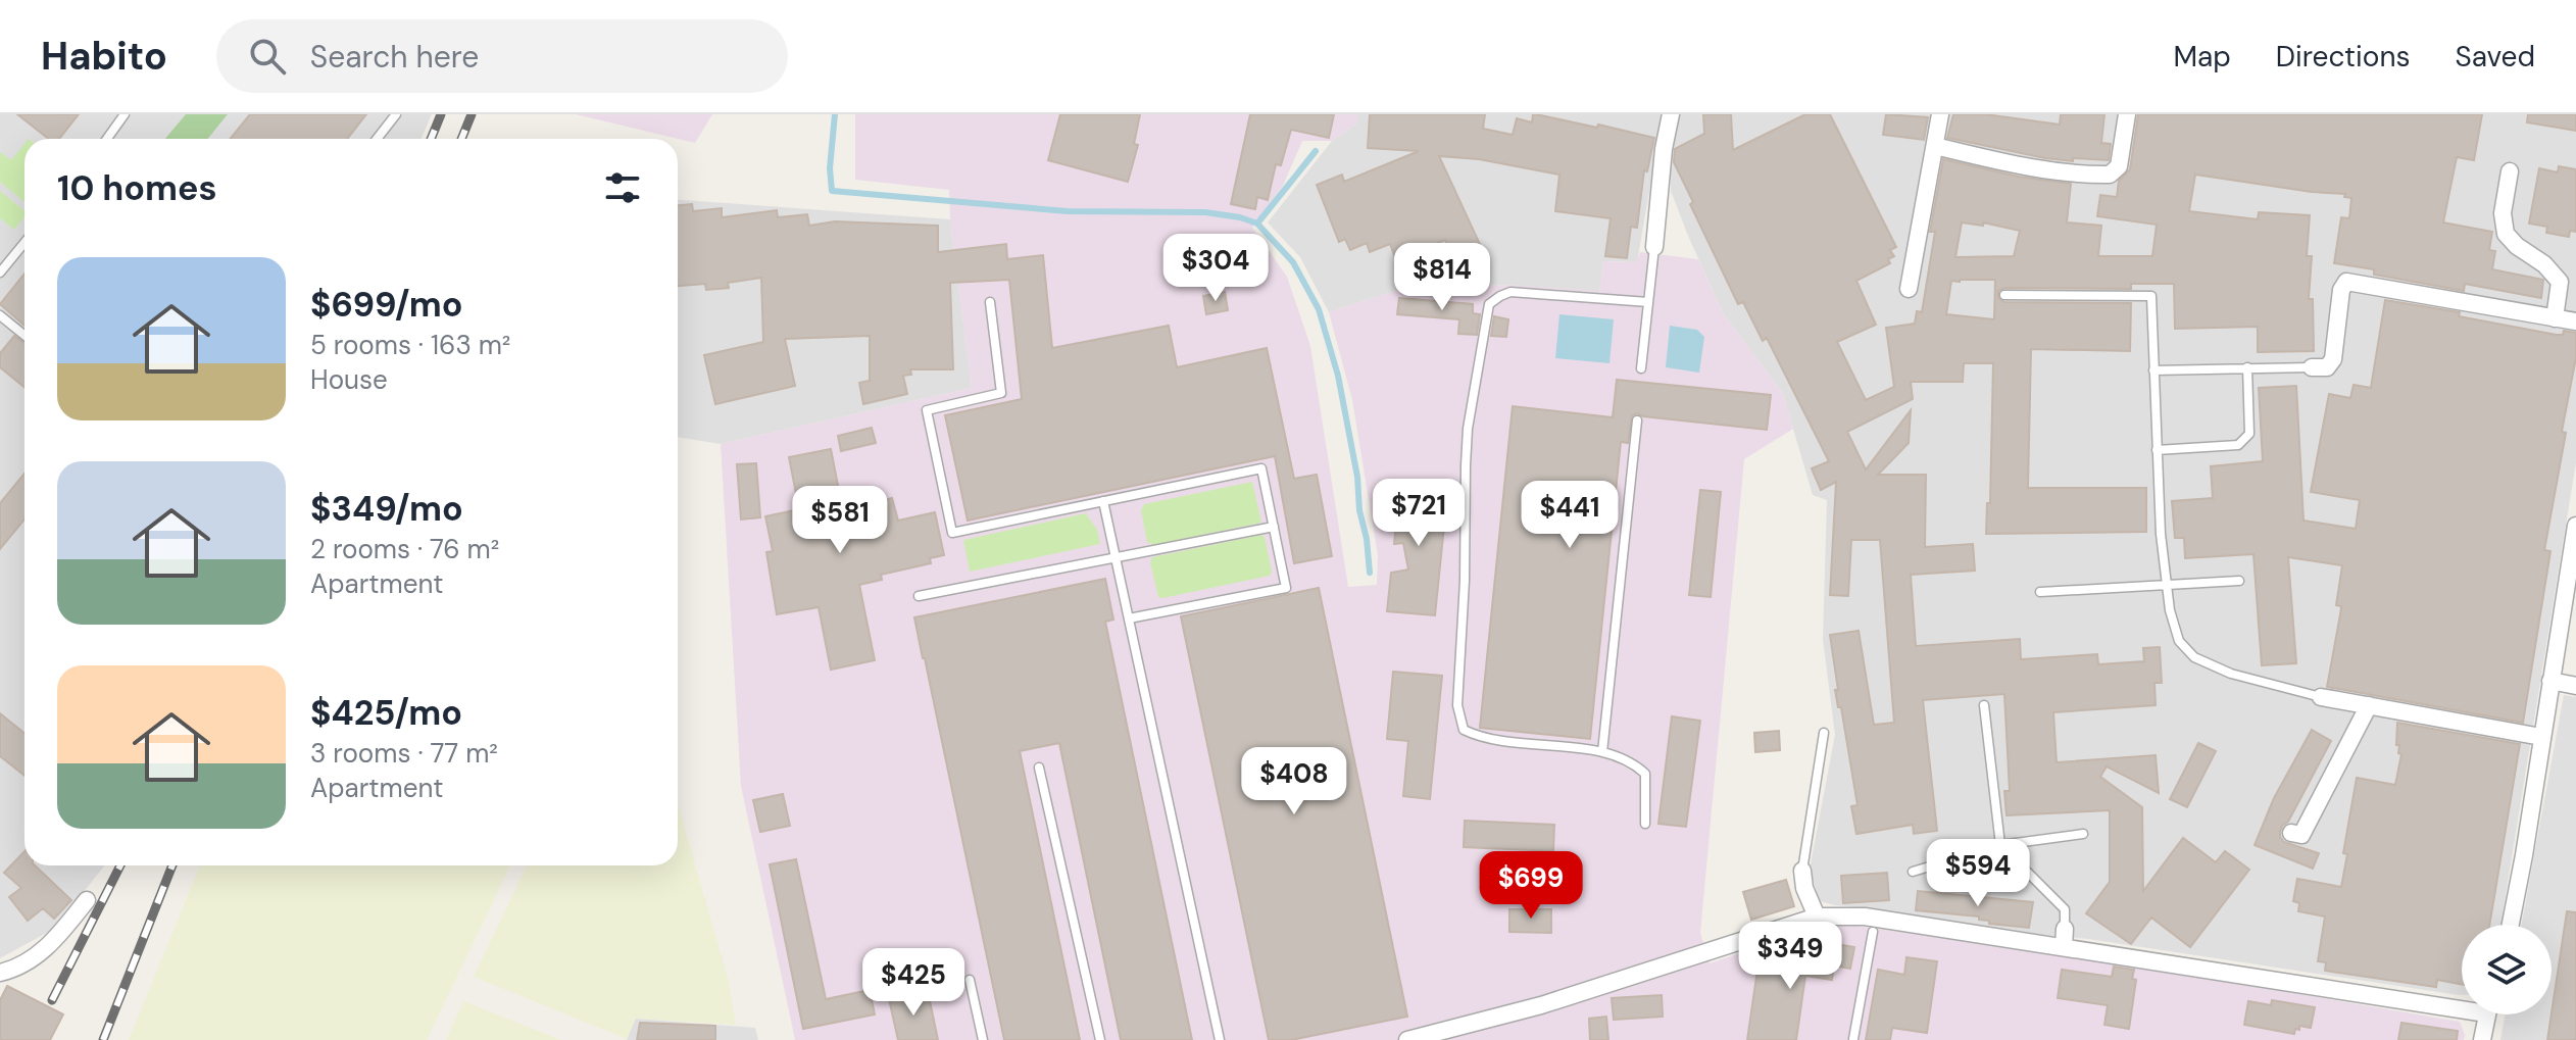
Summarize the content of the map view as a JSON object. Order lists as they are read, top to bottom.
{
  "page": {
    "header": "Habito",
    "search": "Search here",
    "nav": ["Map", "Directions", "Saved"],
    "heading": "10 homes",
    "price": [
      "$304",
      "$814",
      "$721",
      "$441",
      "$581",
      "$408",
      "$594",
      "$699",
      "$349",
      "$425"
    ],
    "list": [
      {
        "name": "$699/mo",
        "note": "5 rooms · 163 m² · House"
      },
      {
        "name": "$349/mo",
        "note": "2 rooms · 76 m² · Apartment"
      },
      {
        "name": "$425/mo",
        "note": "3 rooms · 77 m² · Apartment"
      }
    ]
  }
}
